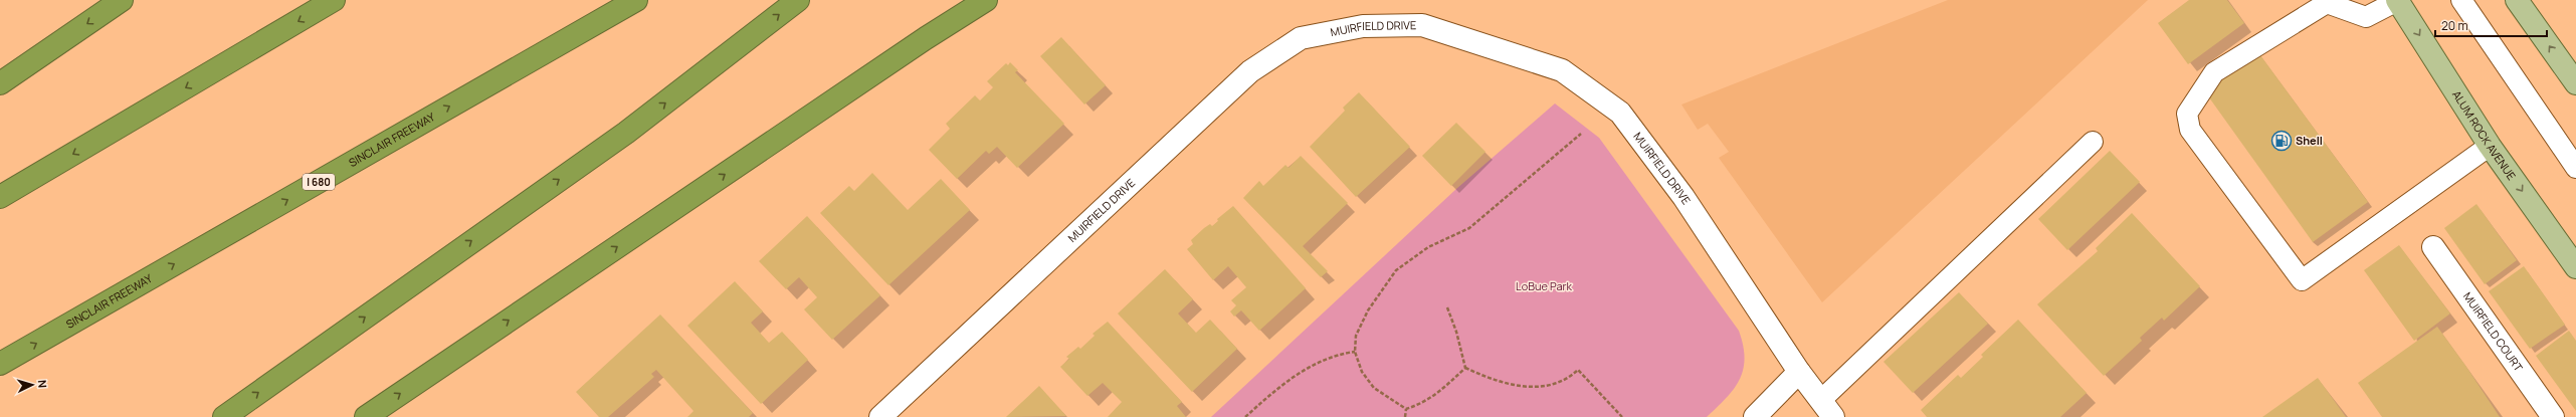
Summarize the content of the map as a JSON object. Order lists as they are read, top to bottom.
{
  "streets": {
    "highway": ["SINCLAIR FREEWAY", "I 680"],
    "main road": ["ALUM ROCK AVENUE"],
    "street": ["MUIRFIELD DRIVE", "MUIRFIELD COURT"]
  },
  "parks": ["LoBue Park"],
  "places": {
    "fuel station": ["Shell"]
  },
  "scale_bar": "20 m",
  "north": "right"
}
